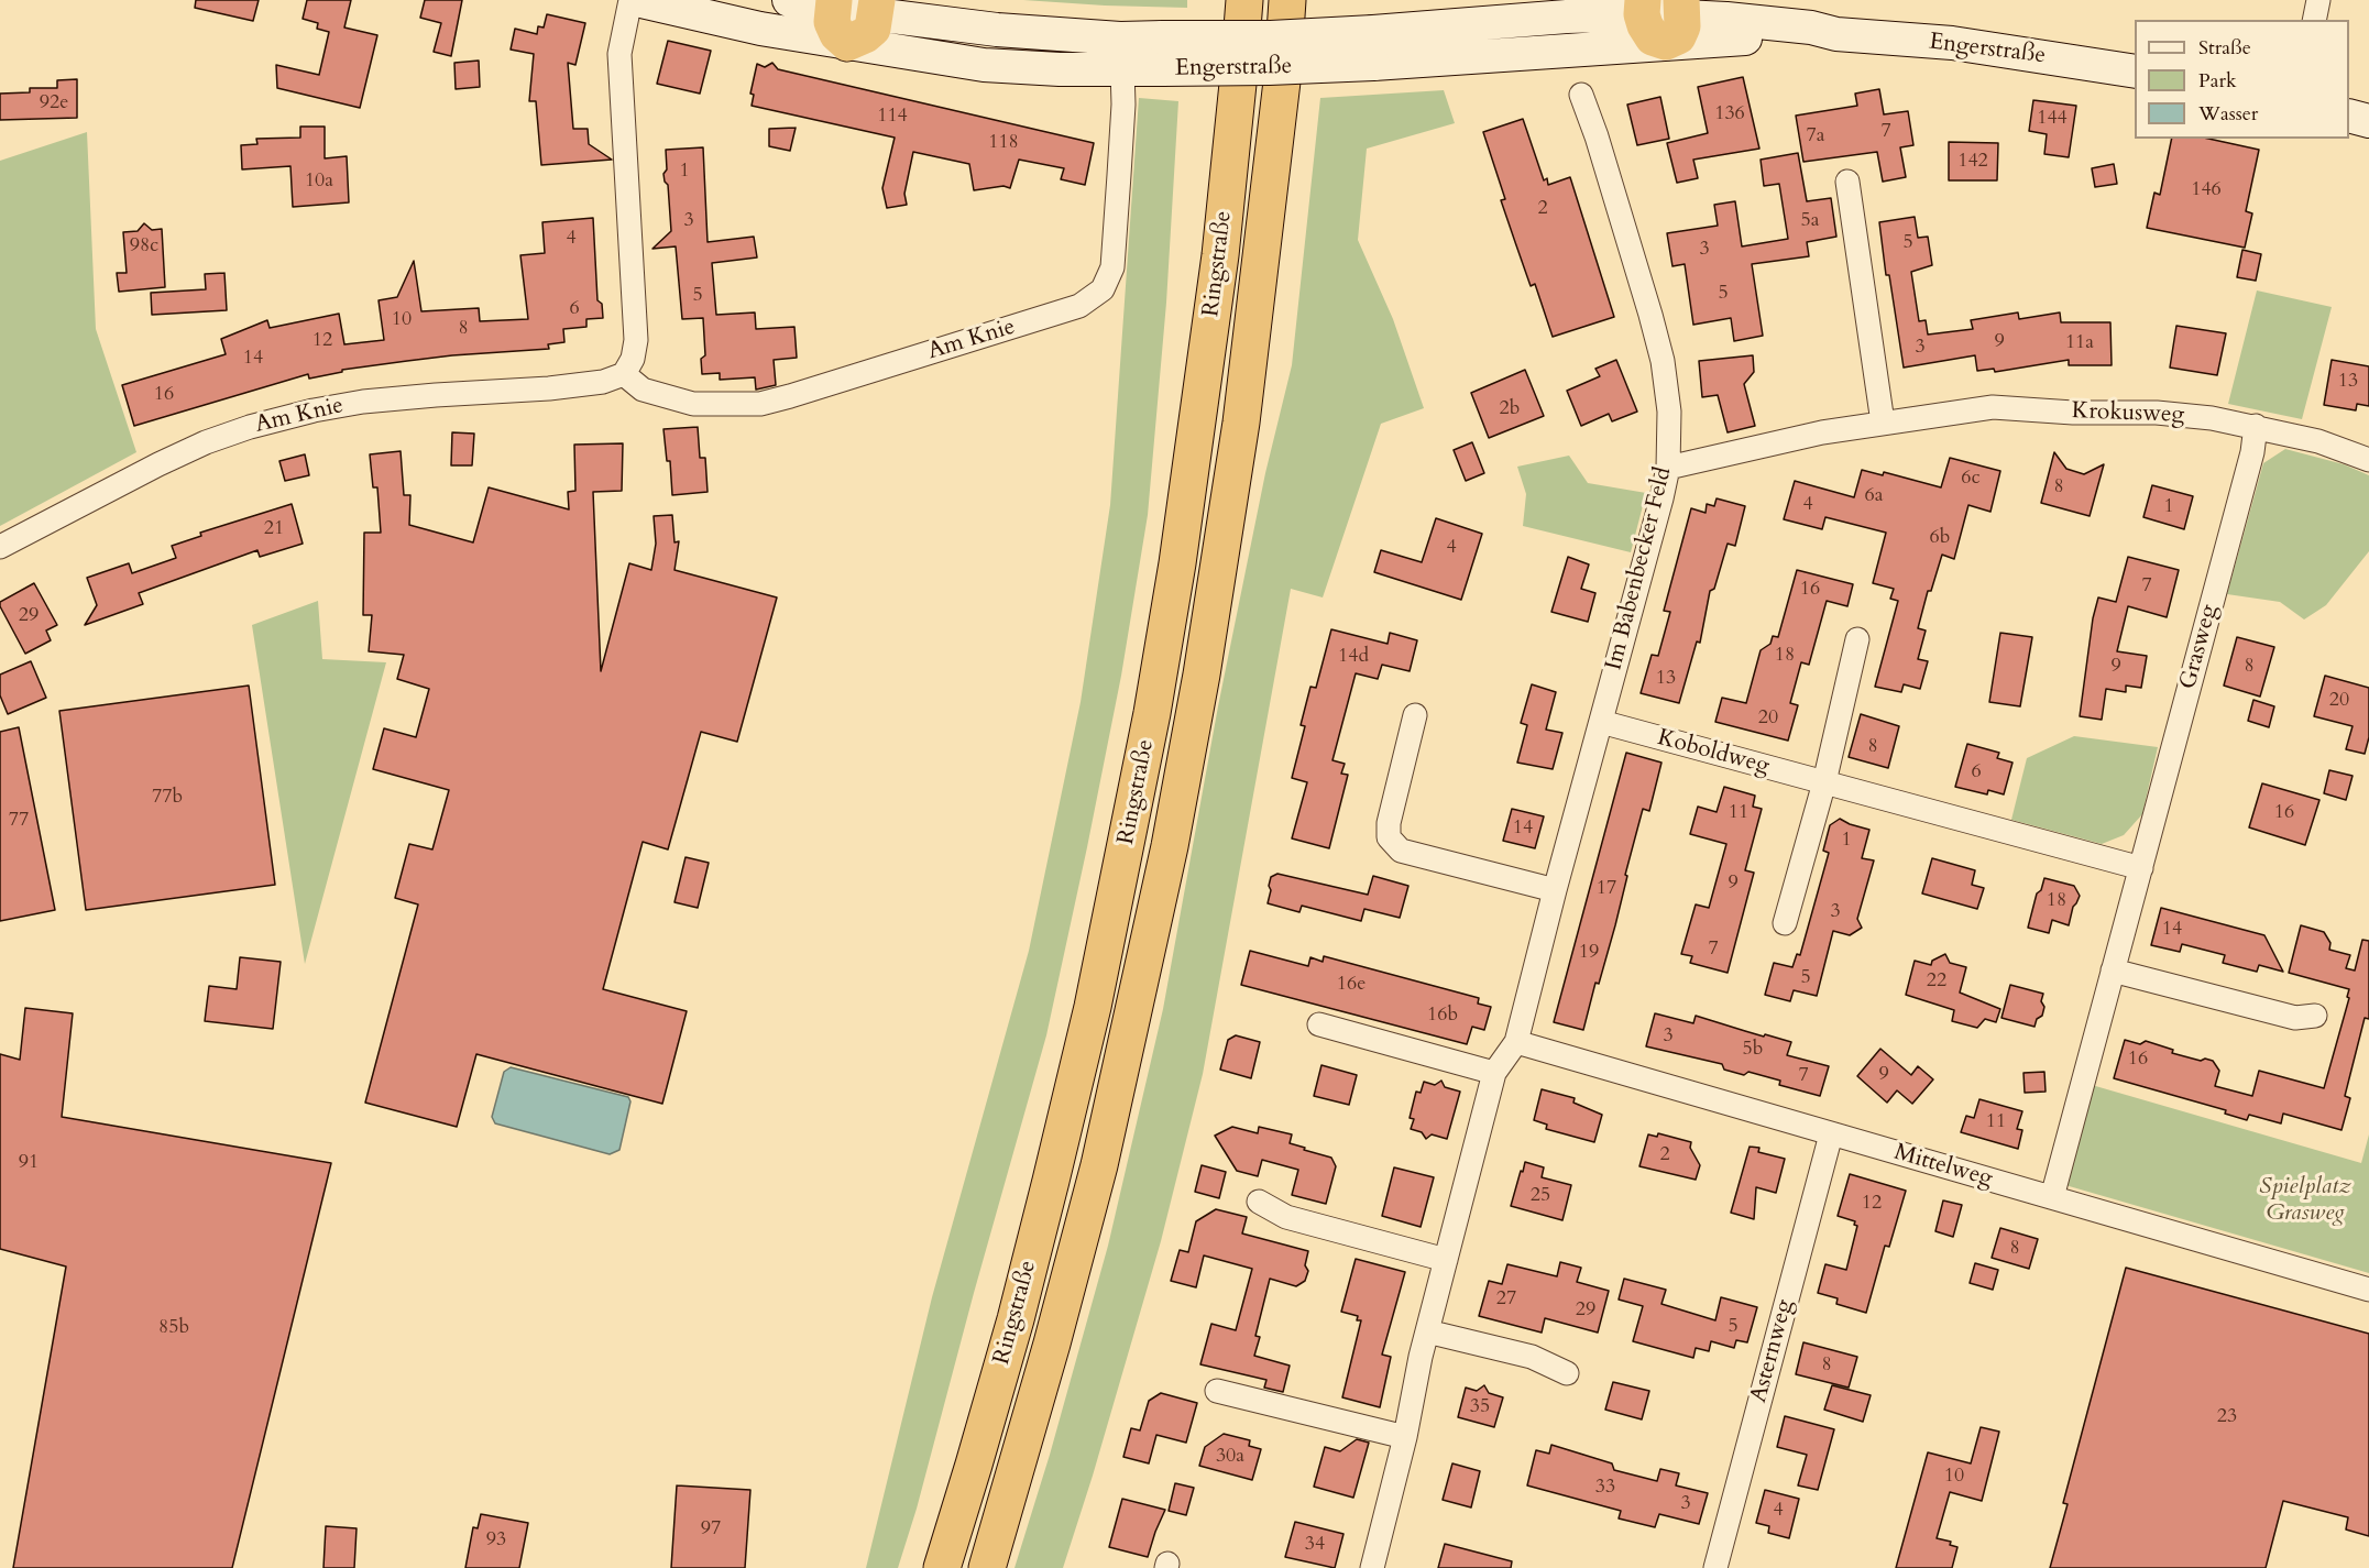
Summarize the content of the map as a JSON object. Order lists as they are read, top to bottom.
{
  "streets": {
    "highway": ["Ringstraße"],
    "main road": ["Engerstraße"],
    "street": [
      "Am Knie",
      "Krokusweg",
      "Im Babenbecker Feld",
      "Grasweg",
      "Koboldweg",
      "Mittelweg",
      "Asternweg"
    ]
  },
  "crossings": [
    ["Engerstraße", "Am Knie"],
    ["Krokusweg", "Im Babenbecker Feld"],
    ["Krokusweg", "Grasweg"],
    ["Im Babenbecker Feld", "Koboldweg"],
    ["Im Babenbecker Feld", "Mittelweg"],
    ["Grasweg", "Koboldweg"],
    ["Grasweg", "Mittelweg"],
    ["Mittelweg", "Asternweg"]
  ],
  "parks": ["Spielplatz Grasweg"],
  "house_numbers": [
    "92e",
    "136",
    "114",
    "144",
    "7",
    "7a",
    "118",
    "142",
    "1",
    "10a",
    "146",
    "2",
    "3",
    "5a",
    "4",
    "5",
    "98c",
    "3",
    "5",
    "5",
    "6",
    "10",
    "8",
    "12",
    "9",
    "11a",
    "3",
    "14",
    "13",
    "16",
    "2b",
    "6c",
    "8",
    "6a",
    "4",
    "1",
    "21",
    "6b",
    "4",
    "7",
    "16",
    "29",
    "18",
    "14d",
    "9",
    "8",
    "13",
    "20",
    "20",
    "8",
    "6",
    "77b",
    "11",
    "16",
    "77",
    "14",
    "1",
    "9",
    "17",
    "18",
    "3",
    "14",
    "7",
    "19",
    "5",
    "22",
    "16e",
    "16b",
    "3",
    "5b",
    "16",
    "9",
    "7",
    "11",
    "2",
    "91",
    "25",
    "12",
    "8",
    "27",
    "29",
    "5",
    "85b",
    "8",
    "35",
    "23",
    "30a",
    "10",
    "33",
    "3",
    "4",
    "97",
    "93",
    "34"
  ],
  "legend": ["Straße", "Park", "Wasser"]
}
